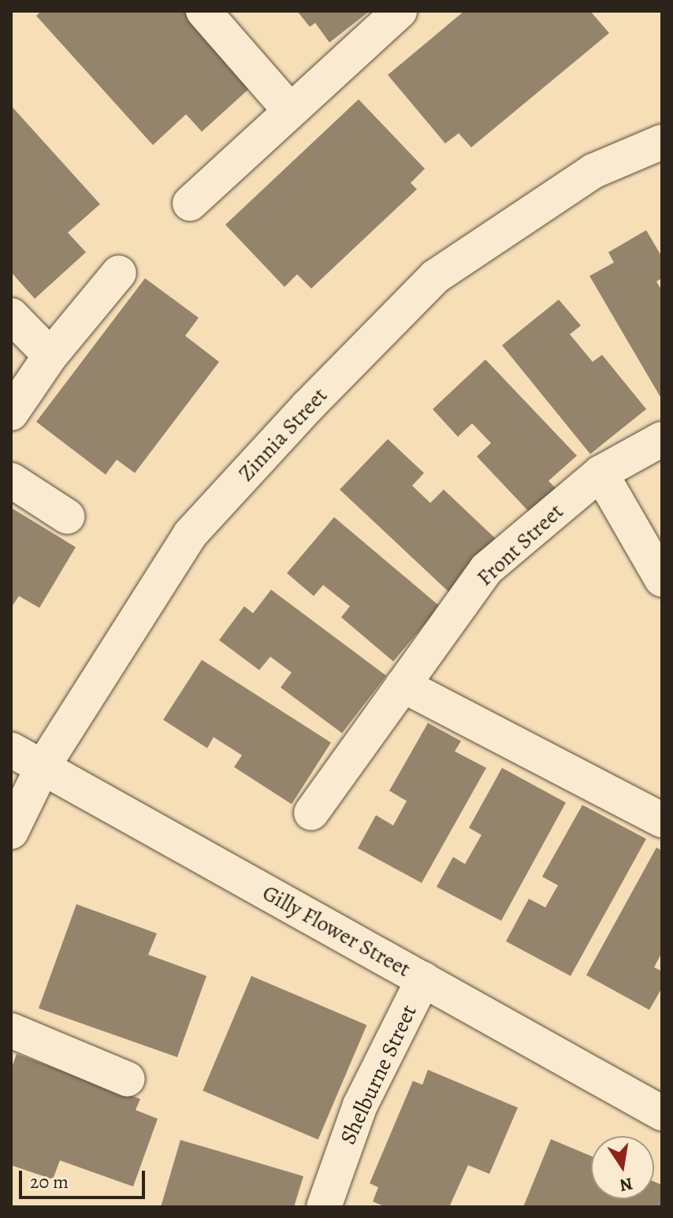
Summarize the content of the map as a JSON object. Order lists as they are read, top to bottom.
{
  "streets": {
    "street": [
      "Zinnia Street",
      "Front Street",
      "Gilly Flower Street",
      "Shelburne Street"
    ]
  },
  "crossings": [
    ["Zinnia Street", "Gilly Flower Street"],
    ["Gilly Flower Street", "Shelburne Street"]
  ],
  "scale_bar": "20 m",
  "north": "bottom"
}
